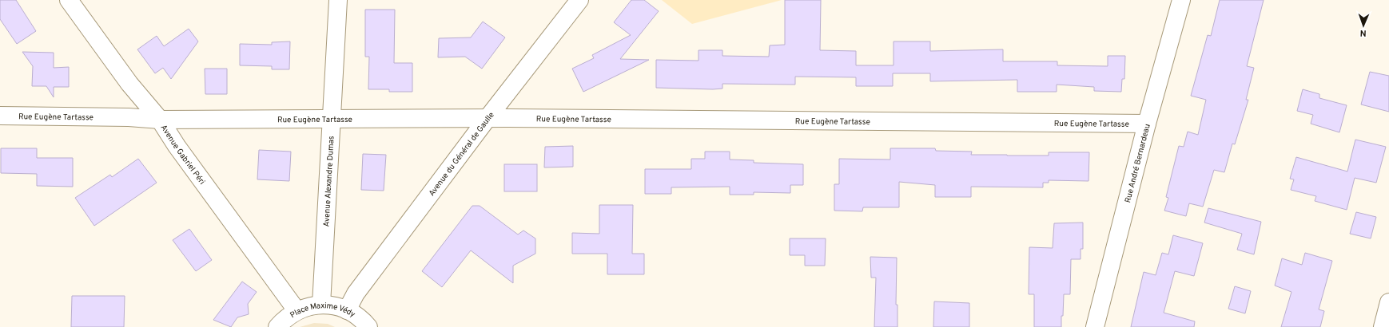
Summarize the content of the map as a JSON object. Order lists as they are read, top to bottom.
{
  "streets": {
    "street": [
      "Rue Eugène Tartasse",
      "Avenue du Général de Gaulle",
      "Avenue Gabriel Péri",
      "Rue André Bernardeau",
      "Avenue Alexandre Dumas",
      "Place Maxime Védy"
    ]
  },
  "crossings": [
    ["Rue Eugène Tartasse", "Avenue du Général de Gaulle"],
    ["Rue Eugène Tartasse", "Avenue Gabriel Péri"],
    ["Rue Eugène Tartasse", "Rue André Bernardeau"],
    ["Rue Eugène Tartasse", "Avenue Alexandre Dumas"],
    ["Avenue du Général de Gaulle", "Place Maxime Védy"],
    ["Avenue Gabriel Péri", "Place Maxime Védy"],
    ["Avenue Alexandre Dumas", "Place Maxime Védy"]
  ],
  "north": "bottom"
}
